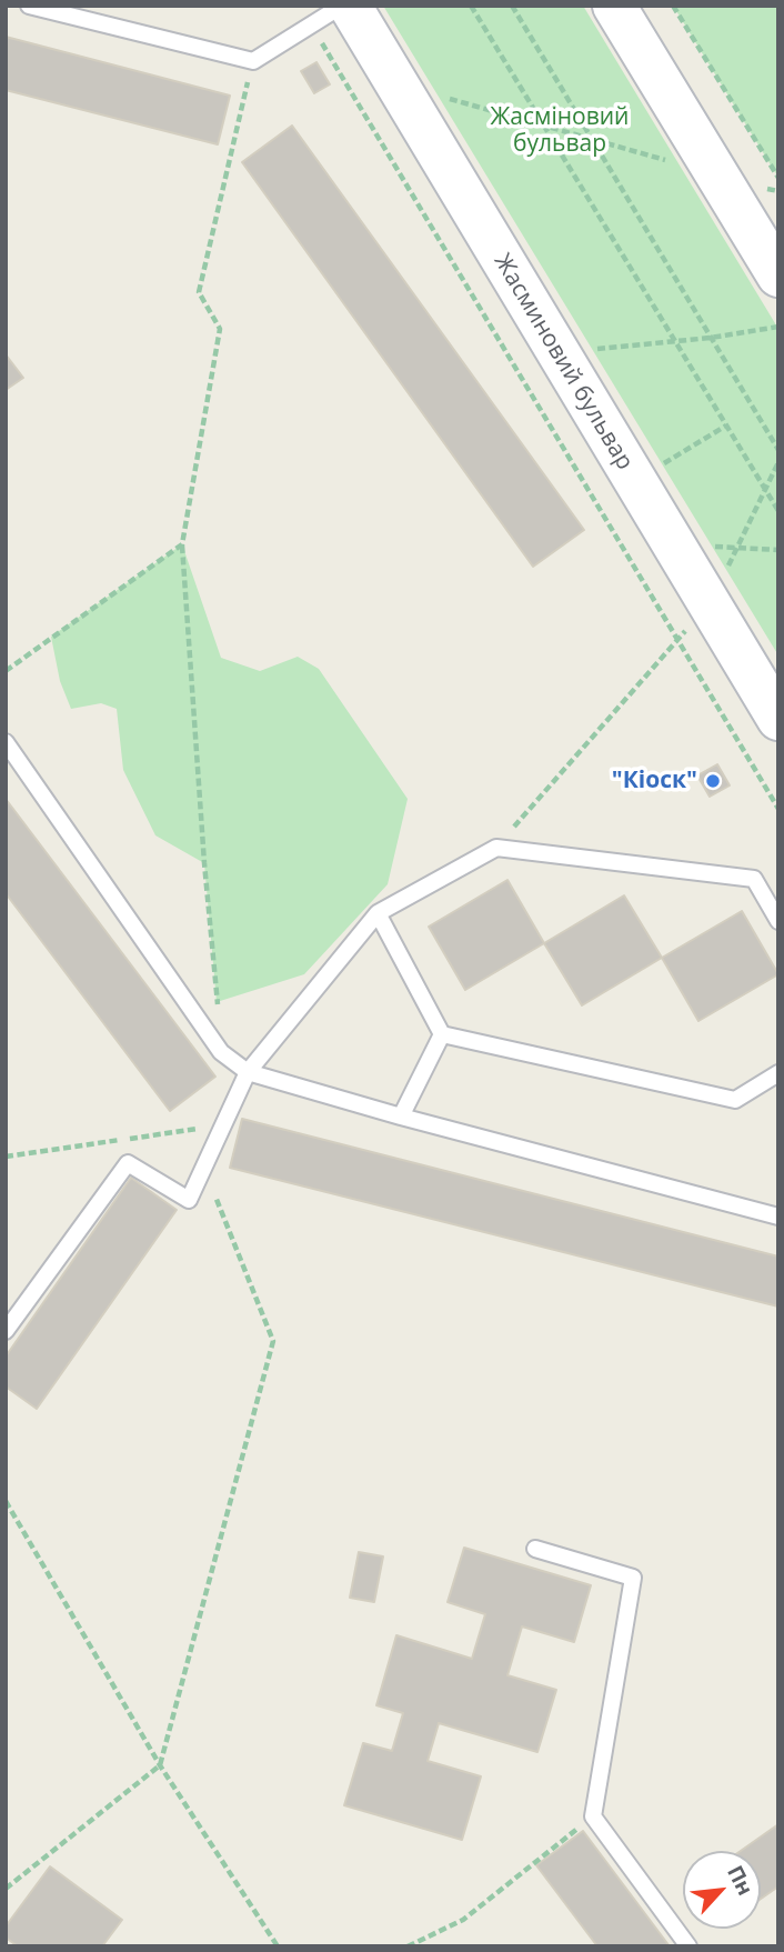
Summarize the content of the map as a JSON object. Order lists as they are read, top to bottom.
{
  "streets": {
    "street": ["Жасминовий бульвар"]
  },
  "parks": ["Жасміновий бульвар"],
  "places": ["\"Кіоск\""],
  "north": "top right"
}
